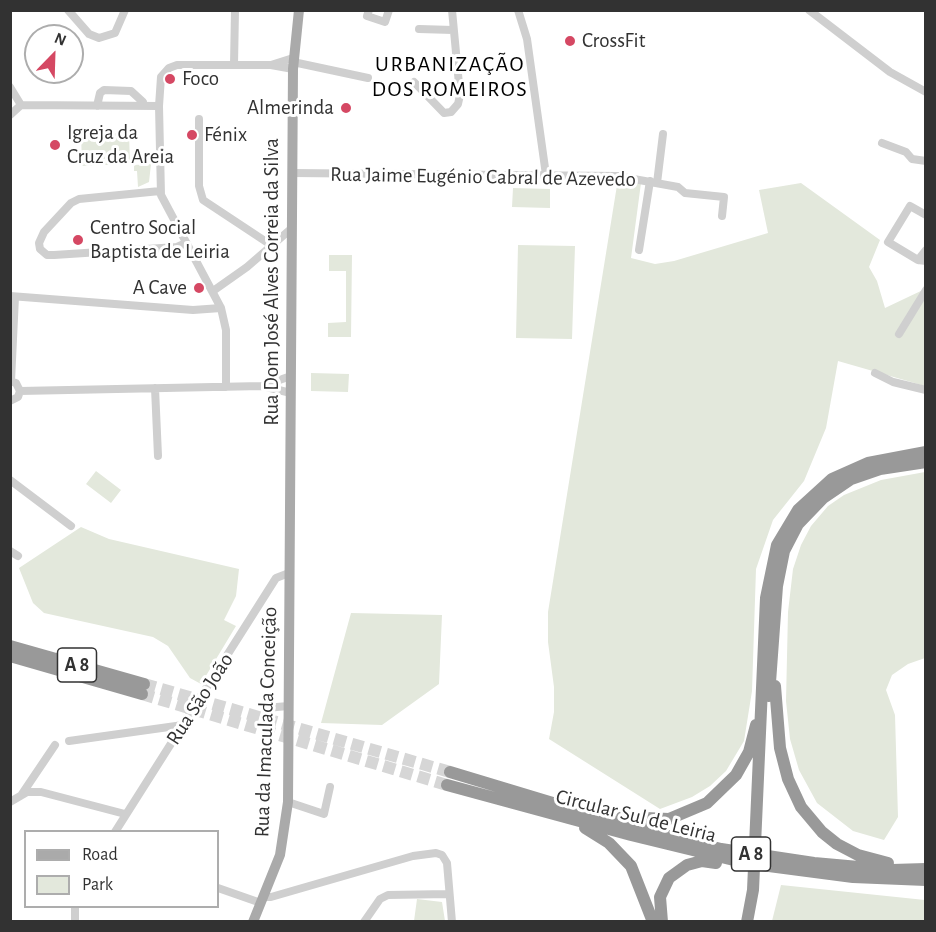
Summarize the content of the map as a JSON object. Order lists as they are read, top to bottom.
{
  "streets": {
    "highway": ["A 8", "Circular Sul de Leiria"],
    "main road": ["Rua Dom José Alves Correia da Silva", "Rua da Imaculada Conceição"],
    "street": ["Rua Jaime Eugénio Cabral de Azevedo", "Rua São João"]
  },
  "crossings": [
    ["Rua Jaime Eugénio Cabral de Azevedo", "Rua Dom José Alves Correia da Silva"],
    ["Rua Dom José Alves Correia da Silva", "Rua da Imaculada Conceição"],
    ["Rua São João", "Rua da Imaculada Conceição"]
  ],
  "districts": ["URBANIZAÇÃO DOS ROMEIROS"],
  "places": [
    "CrossFit",
    "Foco",
    "Almerinda",
    "Fénix",
    "Igreja da Cruz da Areia",
    "Centro Social Baptista de Leiria",
    "A Cave"
  ],
  "legend": ["Road", "Park"],
  "north": "top right"
}
